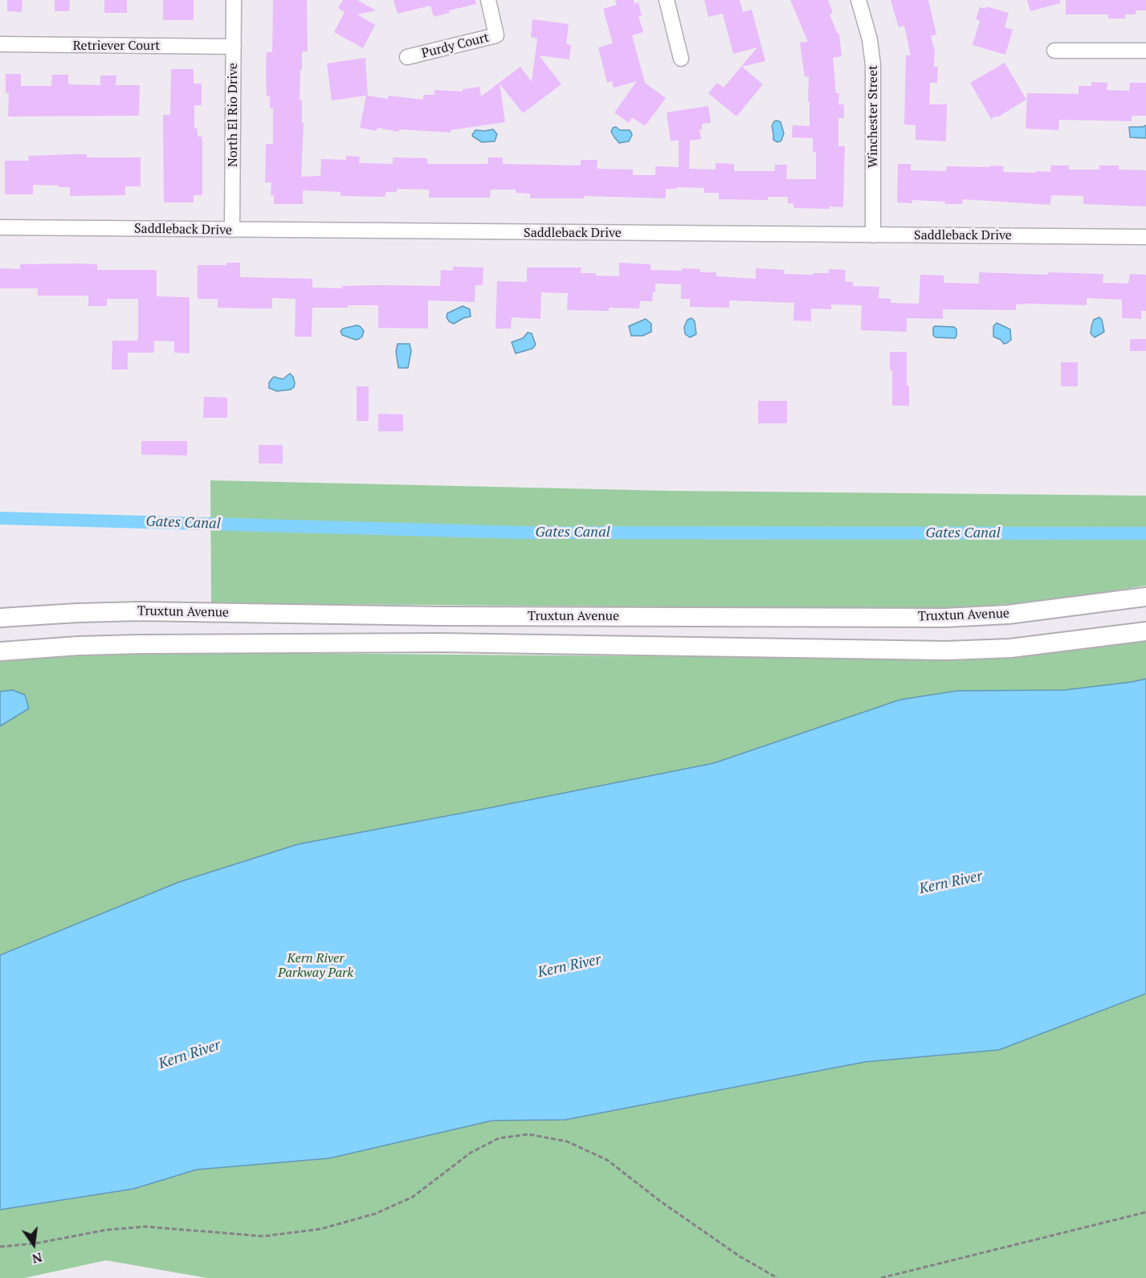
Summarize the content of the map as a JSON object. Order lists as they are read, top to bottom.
{
  "streets": {
    "main road": ["Truxtun Avenue"],
    "street": [
      "Retriever Court",
      "Purdy Court",
      "North El Rio Drive",
      "Winchester Street",
      "Saddleback Drive"
    ]
  },
  "crossings": [
    ["Retriever Court", "North El Rio Drive"],
    ["North El Rio Drive", "Saddleback Drive"],
    ["Winchester Street", "Saddleback Drive"]
  ],
  "water": ["Gates Canal", "Kern River"],
  "parks": ["Kern River Parkway Park"],
  "north": "bottom"
}
